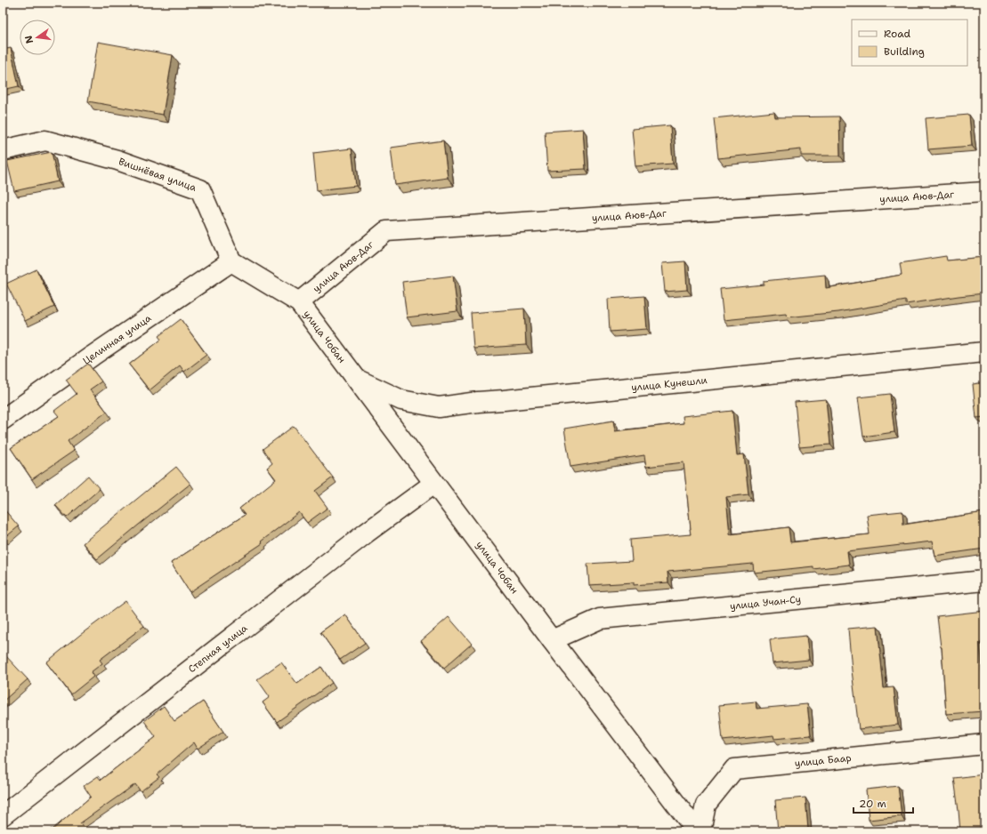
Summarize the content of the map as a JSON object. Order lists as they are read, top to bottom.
{
  "streets": {
    "street": [
      "Вишнёвая улица",
      "улица Аюв-Даг",
      "улица Чобан",
      "Целинная улица",
      "улица Кунешли",
      "улица Учан-Су",
      "Степная улица",
      "улица Баар"
    ]
  },
  "crossings": [
    ["Вишнёвая улица", "Целинная улица"],
    ["улица Аюв-Даг", "улица Чобан"],
    ["улица Чобан", "улица Кунешли"],
    ["улица Чобан", "улица Учан-Су"],
    ["улица Чобан", "Степная улица"]
  ],
  "legend": ["Road", "Building"],
  "scale_bar": "20 m",
  "north": "left"
}
